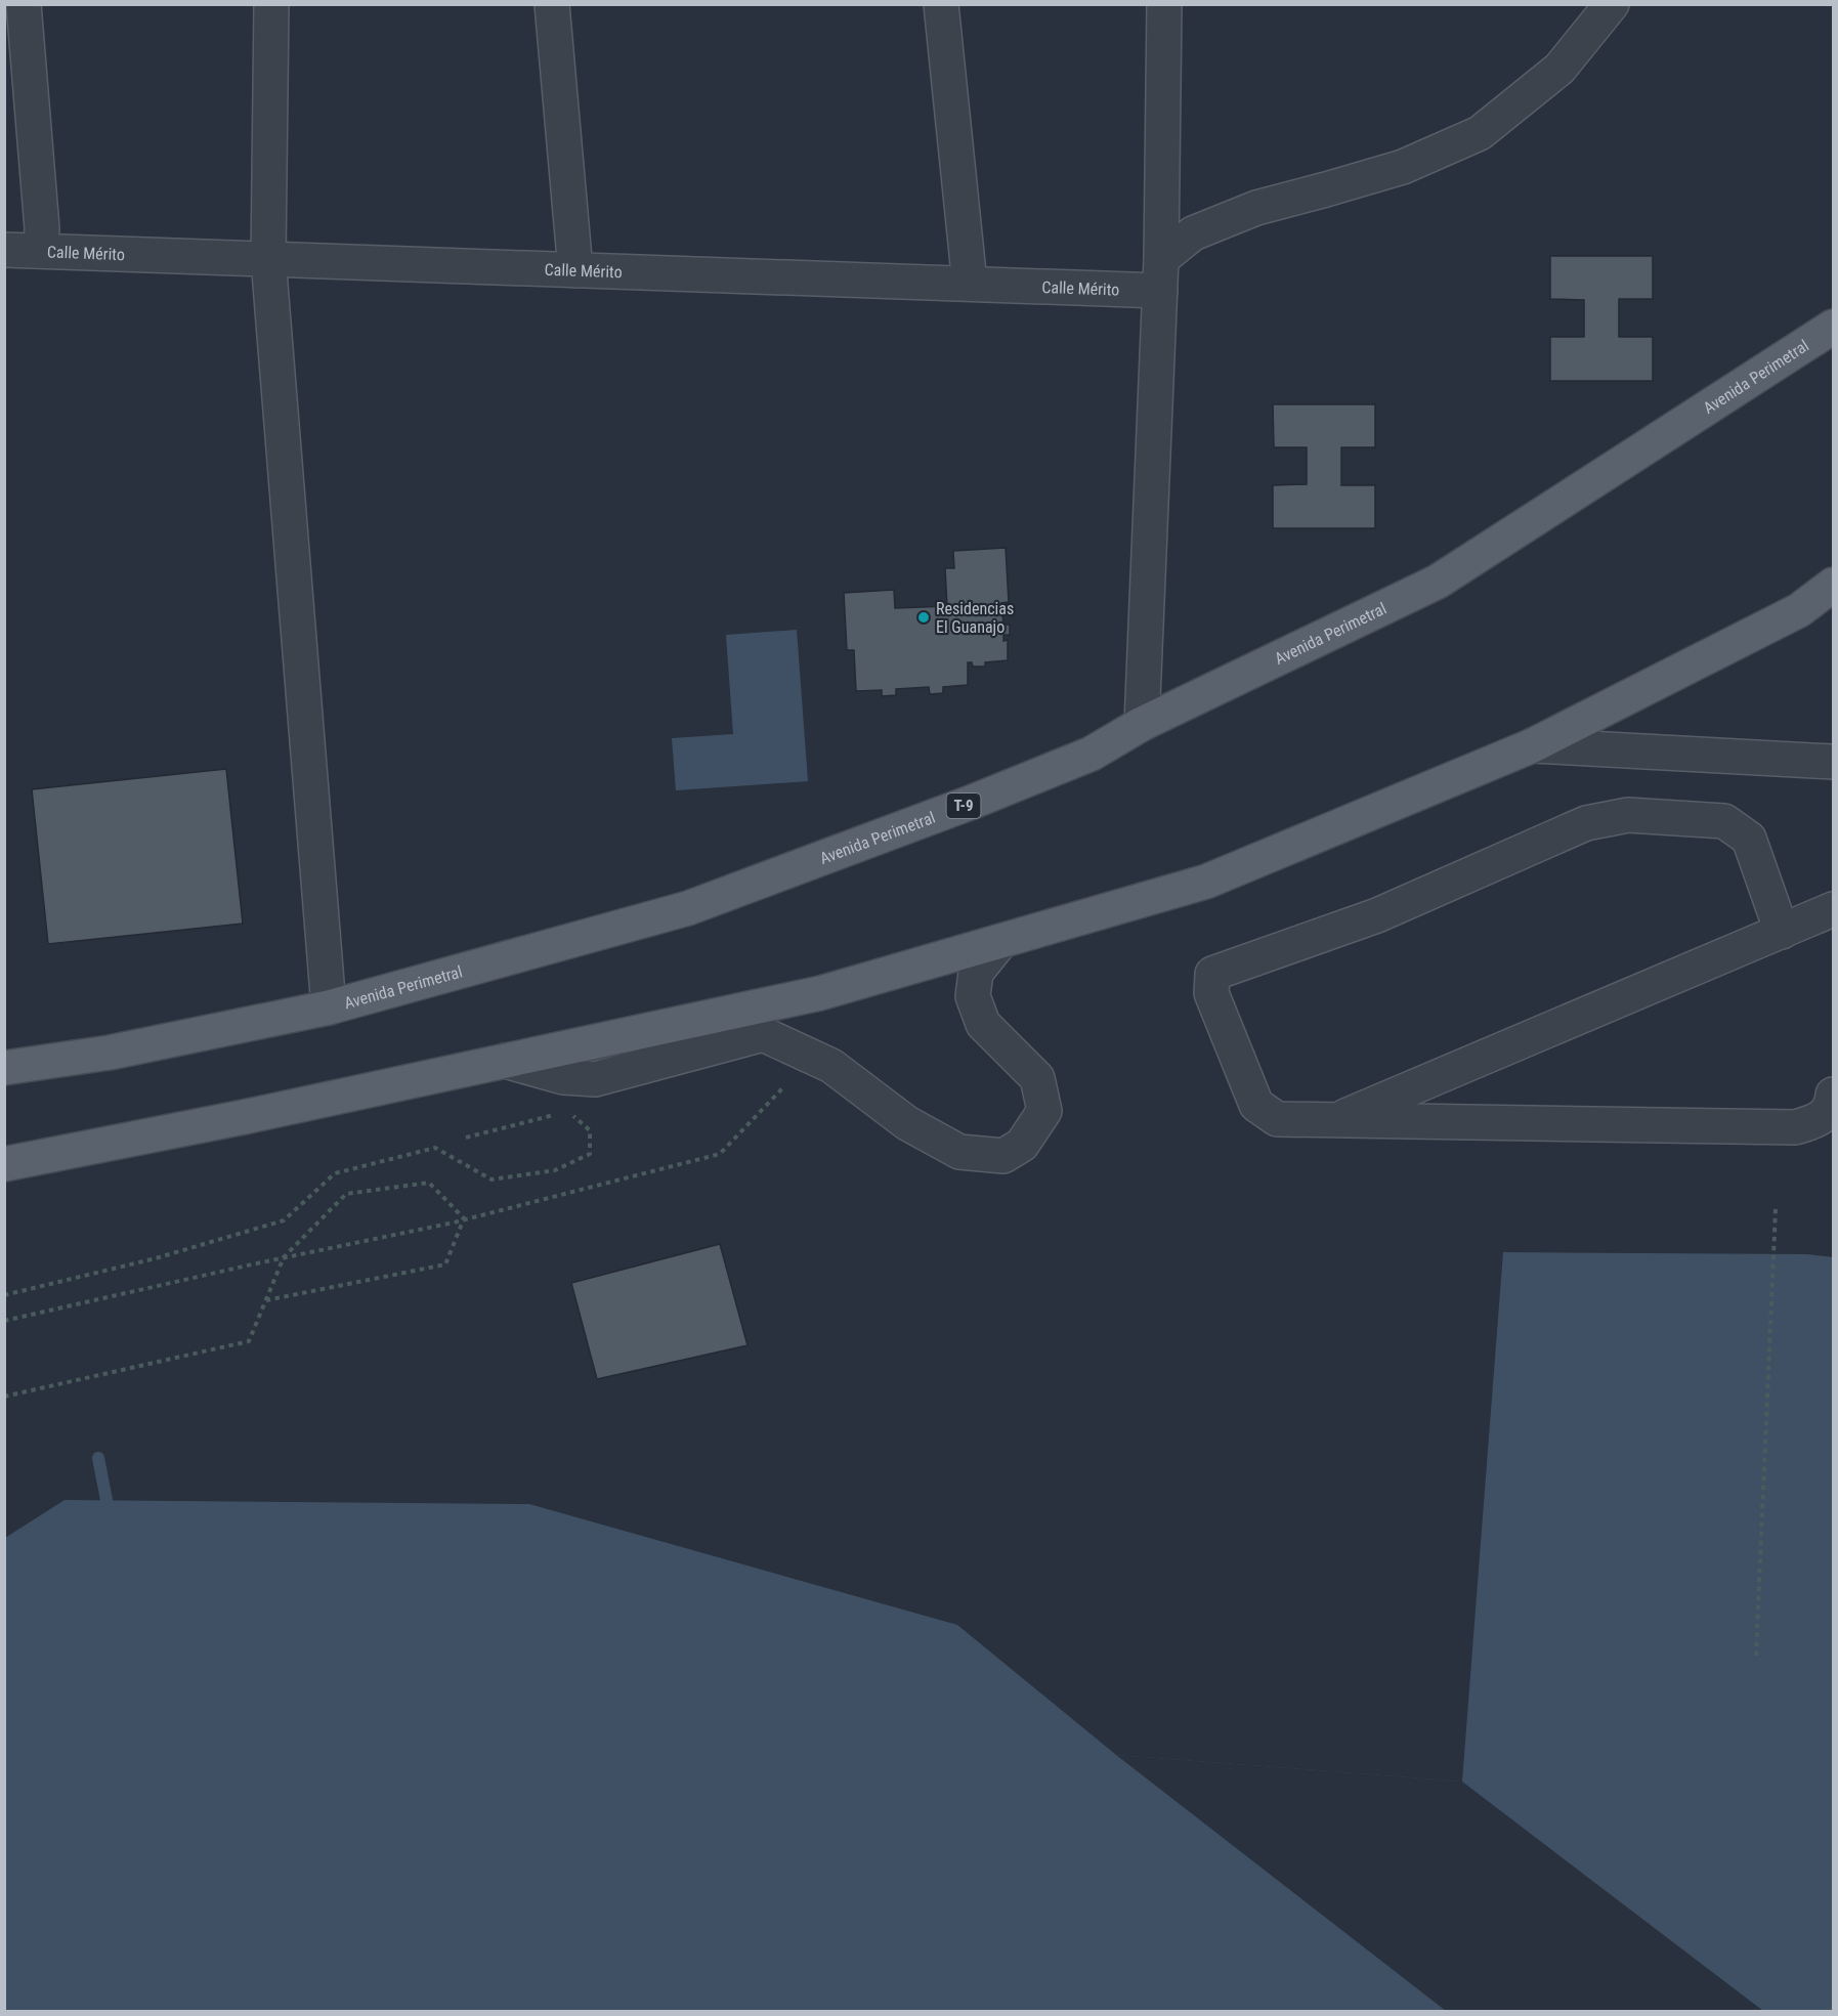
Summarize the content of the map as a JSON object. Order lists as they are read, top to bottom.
{
  "streets": {
    "main road": ["Avenida Perimetral", "T-9"],
    "street": ["Calle Mérito"]
  },
  "places": ["Residencias El Guanajo"]
}
